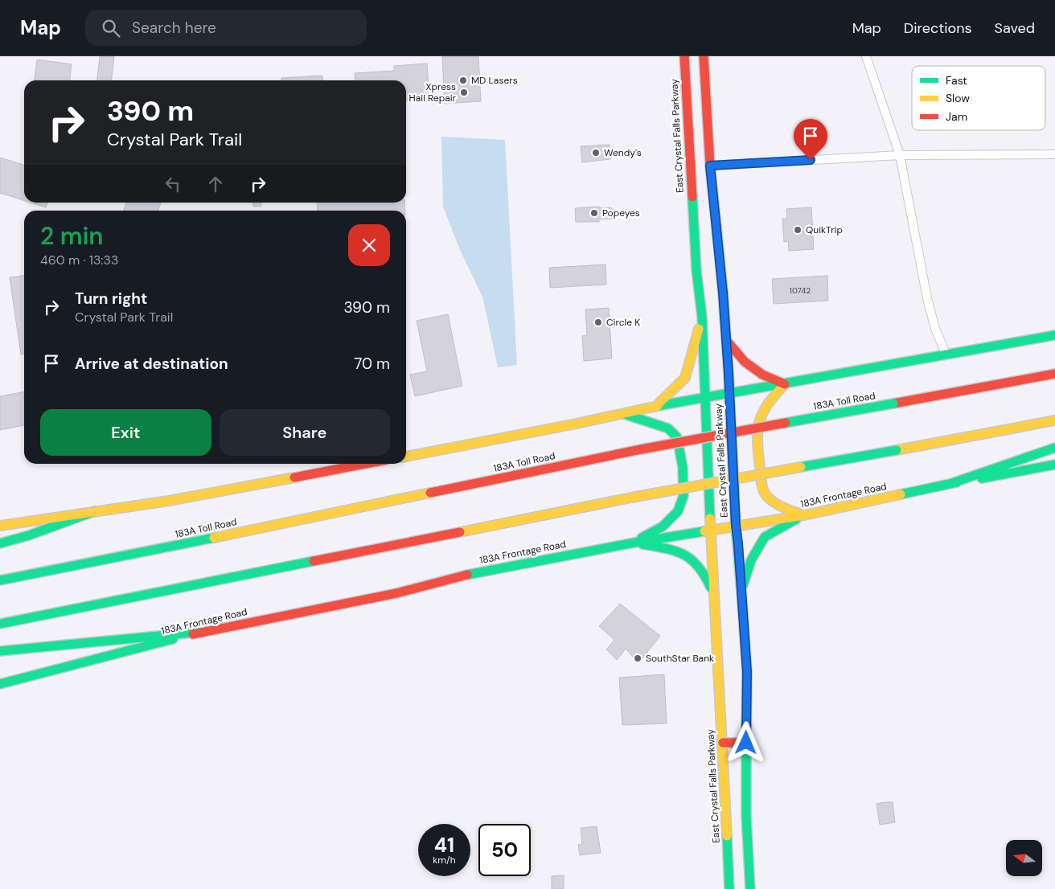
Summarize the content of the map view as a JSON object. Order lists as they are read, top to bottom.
{
  "streets": {
    "main road": ["East Crystal Falls Parkway", "183A Toll Road", "183A Frontage Road"]
  },
  "crossings": [
    ["East Crystal Falls Parkway", "183A Frontage Road"]
  ],
  "places": [
    "MD Lasers",
    "Xpress Hail Repair",
    "Wendy's",
    "Popeyes",
    "QuikTrip",
    "Circle K",
    "SouthStar Bank"
  ],
  "house_numbers": ["10742"],
  "legend": ["Fast", "Slow", "Jam"],
  "north": "left",
  "page": {
    "header": "Map",
    "search": "Search here",
    "nav": ["Map", "Directions", "Saved"],
    "turn": ["390 m", "Crystal Park Trail"],
    "heading": ["2 min", "460 m · 13:33"],
    "list": [
      {
        "name": "Turn right",
        "note": "Crystal Park Trail",
        "value": "390 m"
      },
      {
        "name": "Arrive at destination",
        "value": "70 m"
      }
    ],
    "buttons": ["Exit", "Share"],
    "speed": "41 km/h",
    "limit": "50"
  }
}
